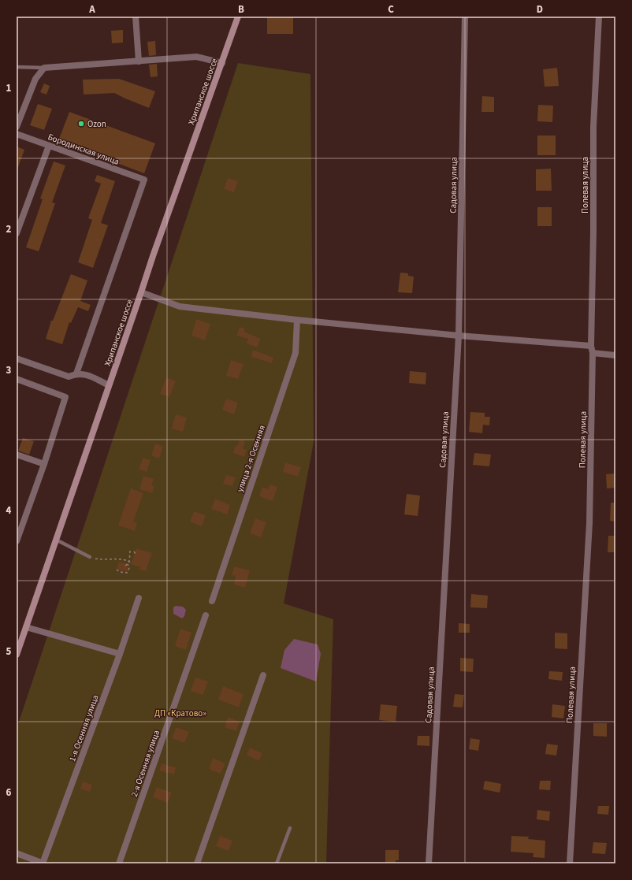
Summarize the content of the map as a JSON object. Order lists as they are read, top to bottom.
{
  "streets": {
    "main road": ["Хрипанское шоссе"],
    "street": [
      "Бородинская улица",
      "Садовая улица",
      "Полевая улица",
      "улица 2-я Осенняя",
      "1-я Осенняя улица",
      "2-я Осенняя улица"
    ]
  },
  "parks": ["ДП «Кратово»"],
  "places": ["Ozon"],
  "grid": {
    "columns": [
      "A",
      "B",
      "C",
      "D"
    ],
    "rows": [
      "1",
      "2",
      "3",
      "4",
      "5",
      "6"
    ]
  }
}
